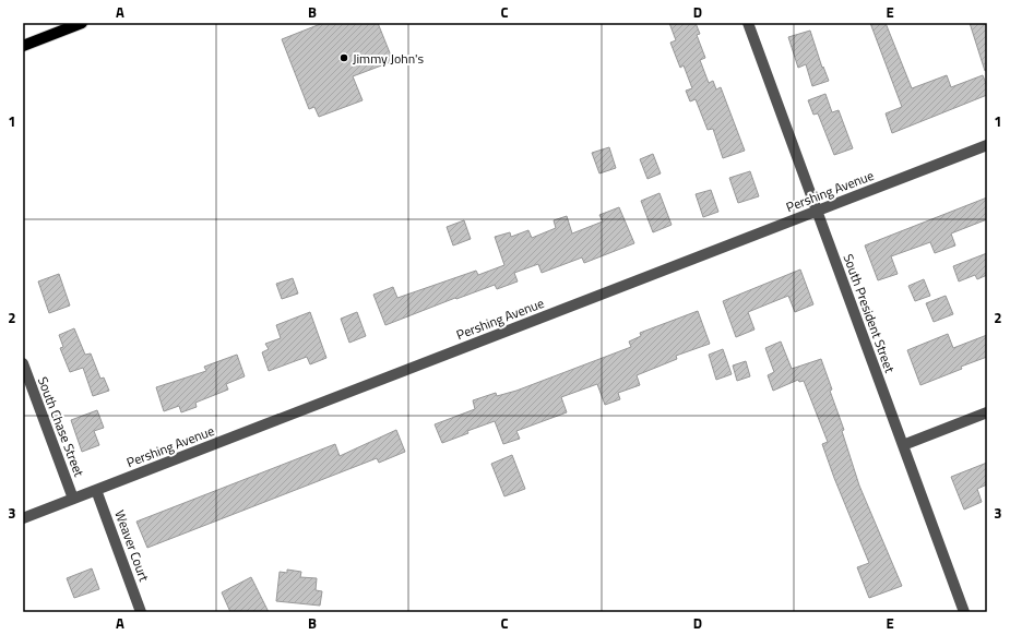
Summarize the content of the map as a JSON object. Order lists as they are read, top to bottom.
{
  "streets": {
    "street": [
      "Pershing Avenue",
      "South President Street",
      "South Chase Street",
      "Weaver Court"
    ]
  },
  "crossings": [
    ["Pershing Avenue", "South President Street"],
    ["Pershing Avenue", "South Chase Street"],
    ["Pershing Avenue", "Weaver Court"]
  ],
  "places": ["Jimmy John's"],
  "grid": {
    "columns": [
      "A",
      "B",
      "C",
      "D",
      "E"
    ],
    "rows": ["1", "2", "3"]
  }
}
